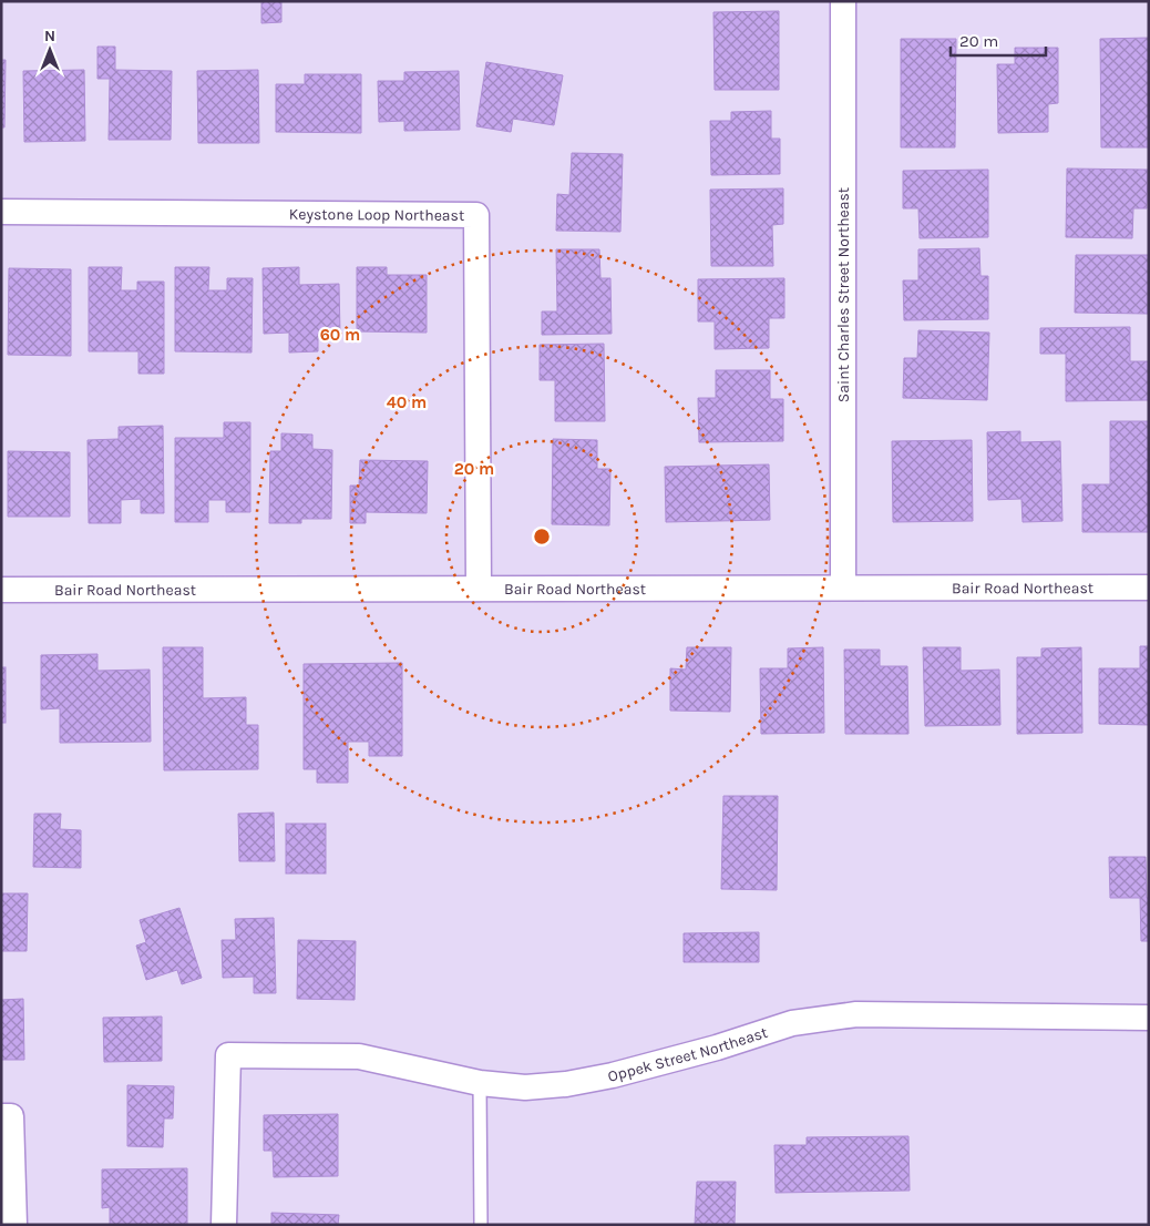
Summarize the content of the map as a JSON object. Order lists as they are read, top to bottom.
{
  "streets": {
    "street": [
      "Keystone Loop Northeast",
      "Saint Charles Street Northeast",
      "Bair Road Northeast",
      "Oppek Street Northeast"
    ]
  },
  "crossings": [
    ["Keystone Loop Northeast", "Bair Road Northeast"],
    ["Saint Charles Street Northeast", "Bair Road Northeast"]
  ],
  "scale_bar": "20 m",
  "north": "top",
  "rings": ["60 m", "40 m", "20 m"]
}
